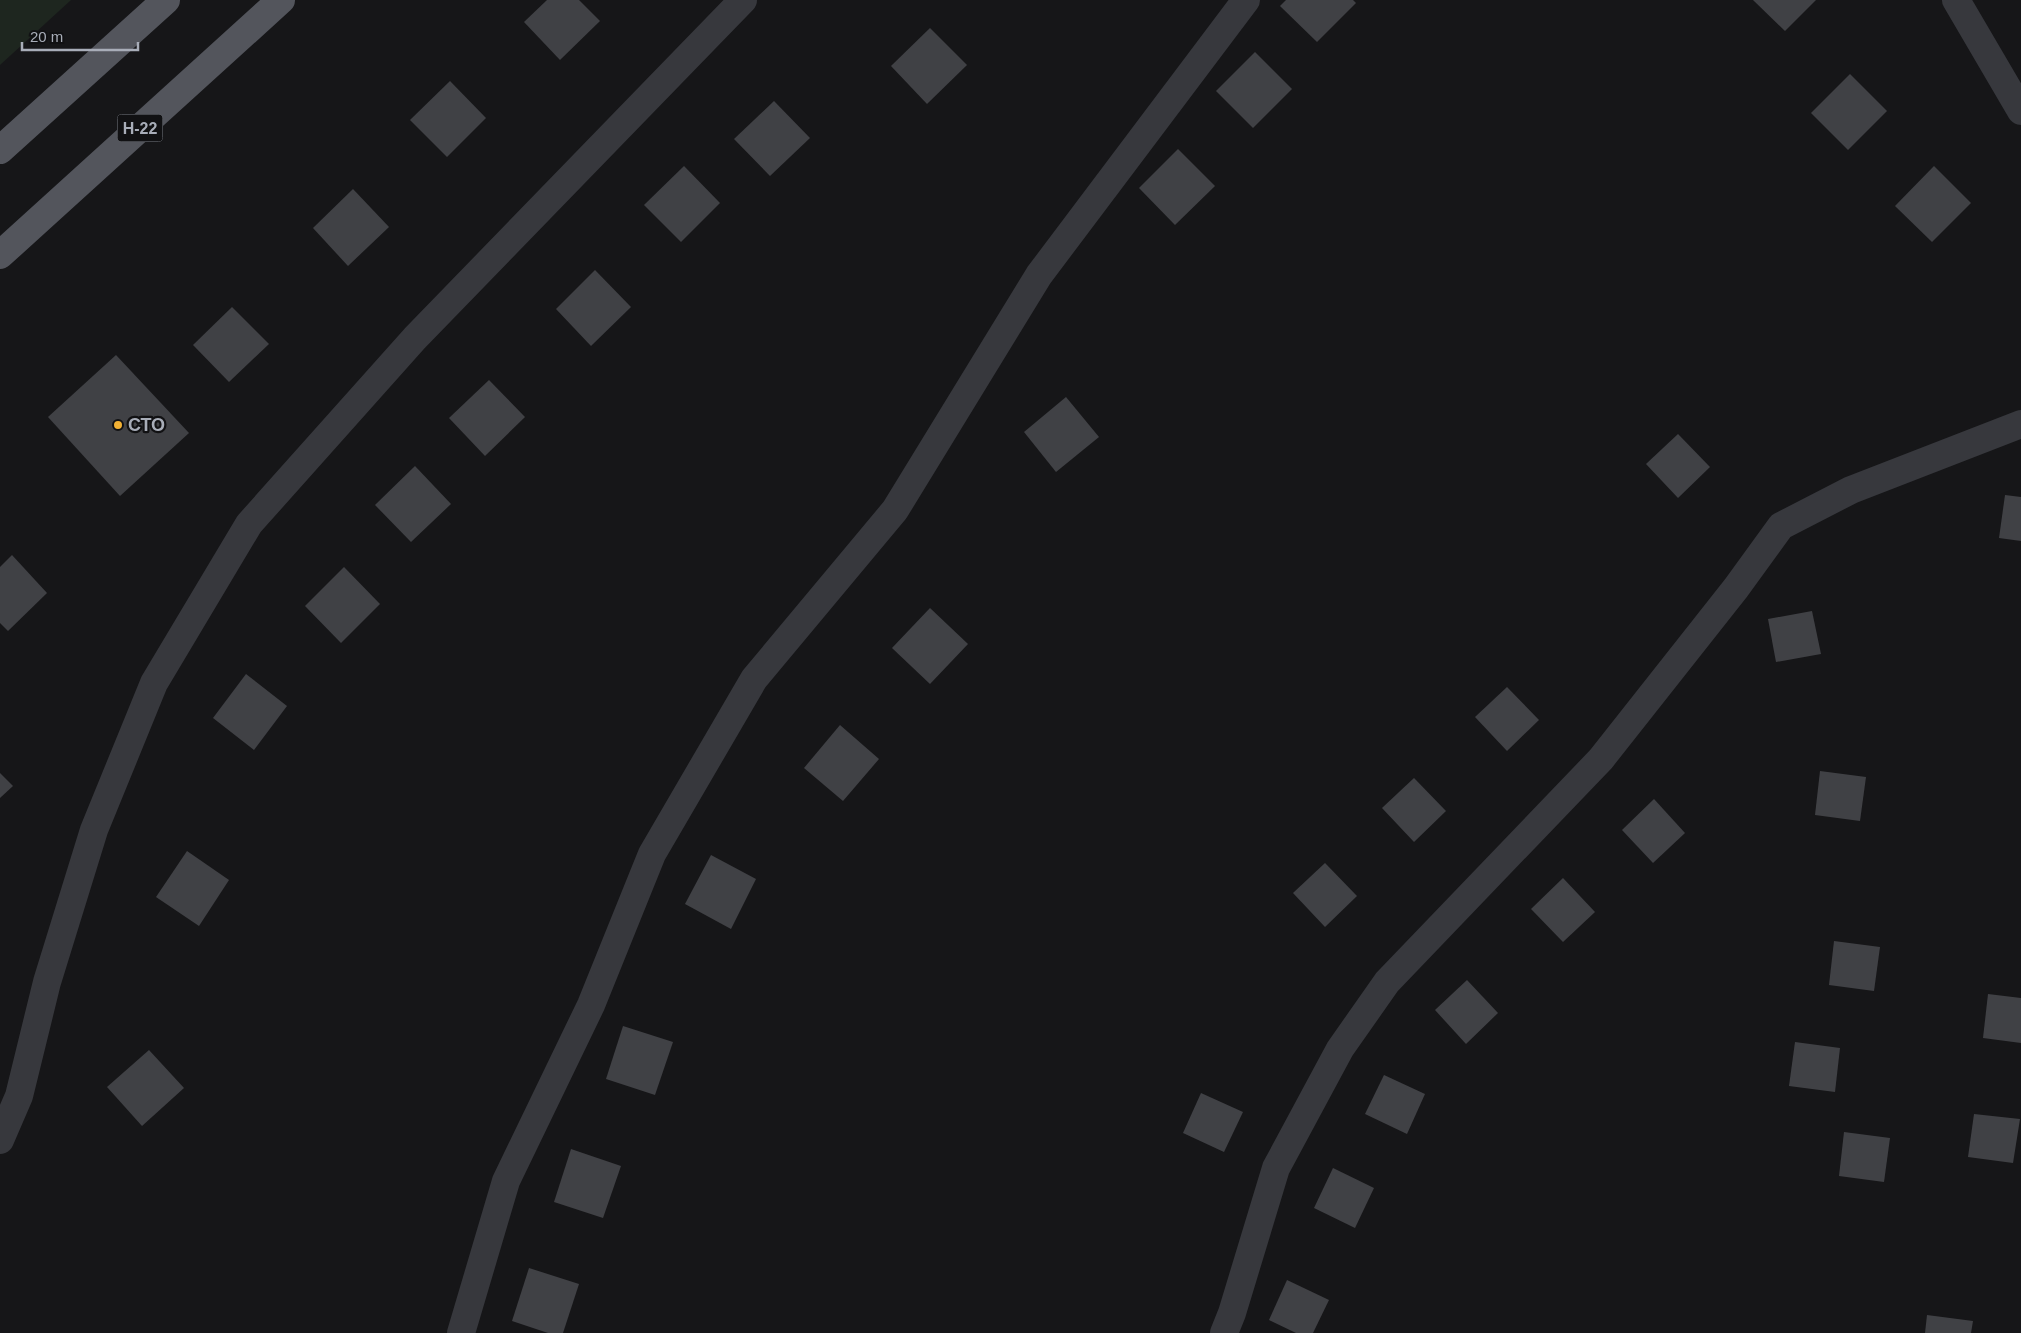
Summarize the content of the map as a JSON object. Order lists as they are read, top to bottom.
{
  "streets": {
    "main road": ["Н-22"]
  },
  "places": ["СТО"],
  "scale_bar": "20 m"
}
